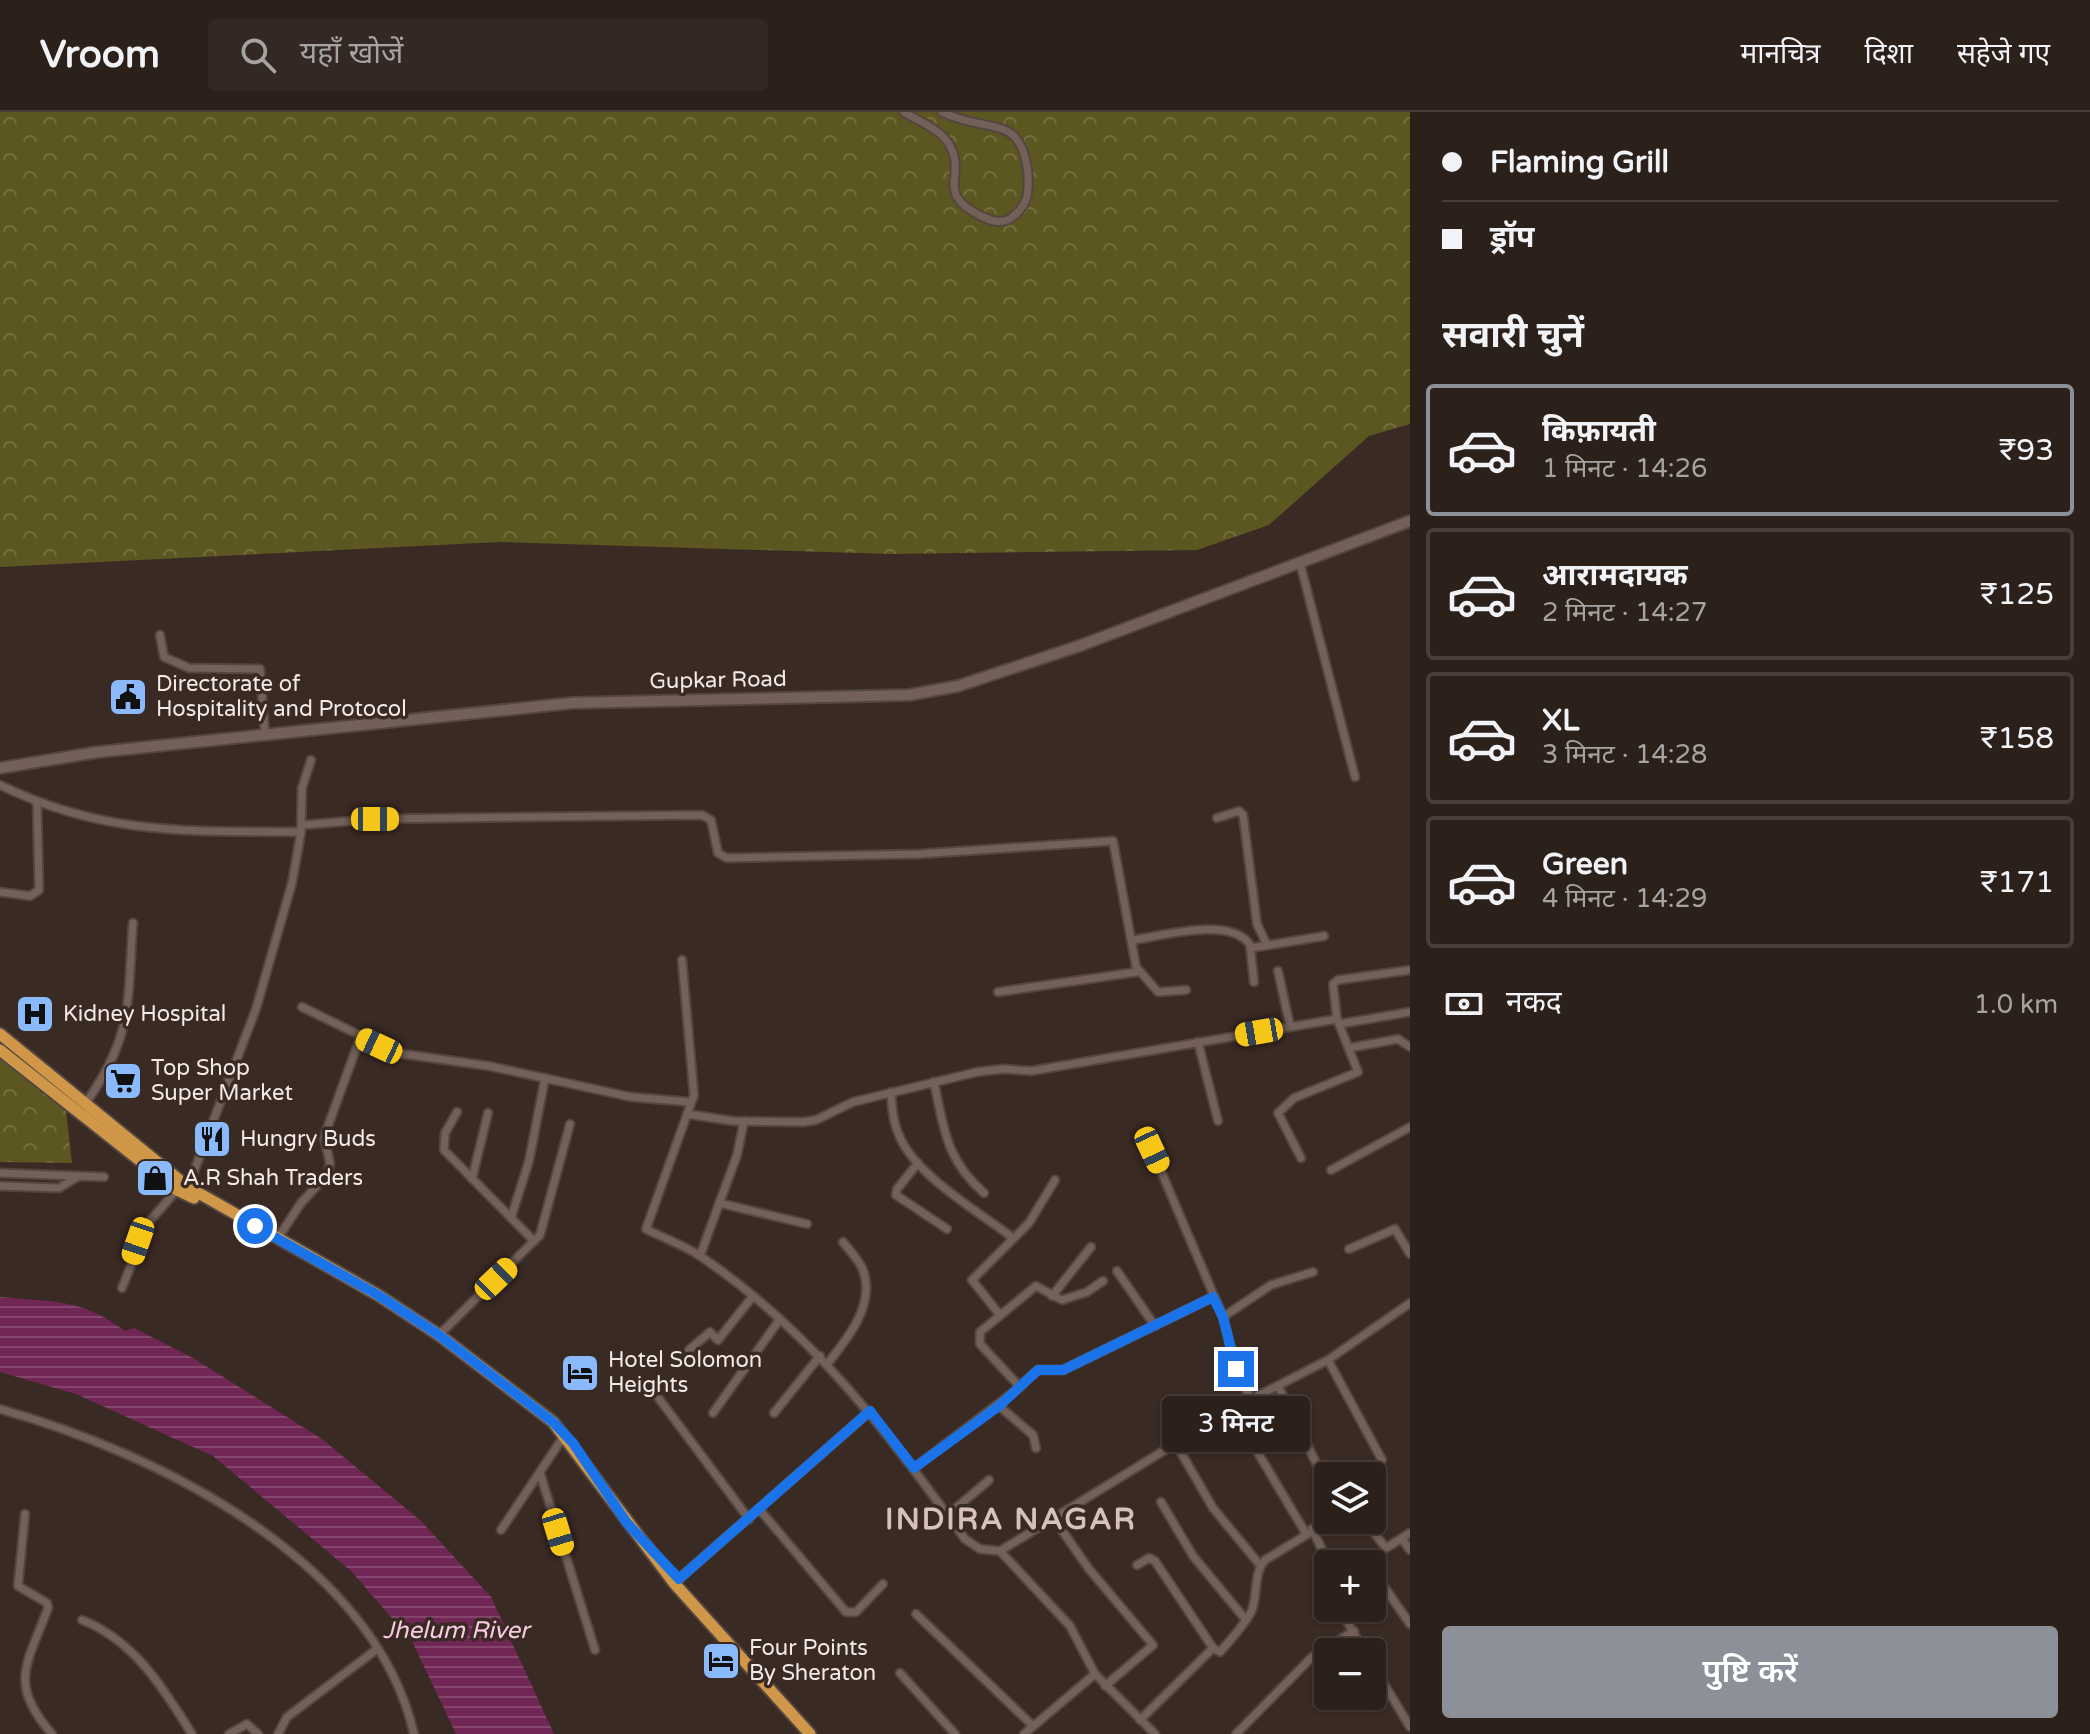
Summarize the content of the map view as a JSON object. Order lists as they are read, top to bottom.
{
  "streets": {
    "main road": ["Gupkar Road"]
  },
  "districts": ["INDIRA NAGAR"],
  "water": ["Jhelum River"],
  "places": {
    "public building": ["Directorate of Hospitality and Protocol"],
    "hospital": ["Kidney Hospital"],
    "supermarket": ["Top Shop Super Market"],
    "restaurant": ["Hungry Buds"],
    "shop": ["A.R Shah Traders"],
    "hotel": ["Hotel Solomon Heights", "Four Points By Sheraton"]
  },
  "page": {
    "header": "Vroom",
    "search": "यहाँ खोजें",
    "nav": ["मानचित्र", "दिशा", "सहेजे गए"],
    "banner": ["Flaming Grill", "ड्रॉप"],
    "heading": "सवारी चुनें",
    "list": [
      {
        "name": "किफ़ायती",
        "note": "1 मिनट · 14:26",
        "value": "₹93"
      },
      {
        "name": "आरामदायक",
        "note": "2 मिनट · 14:27",
        "value": "₹125"
      },
      {
        "name": "XL",
        "note": "3 मिनट · 14:28",
        "value": "₹158"
      },
      {
        "name": "Green",
        "note": "4 मिनट · 14:29",
        "value": "₹171"
      }
    ],
    "pay": ["नकद", "1.0 km"],
    "bubble": "3 मिनट",
    "map_buttons": ["+", "−"],
    "buttons": "पुष्टि करें"
  }
}
